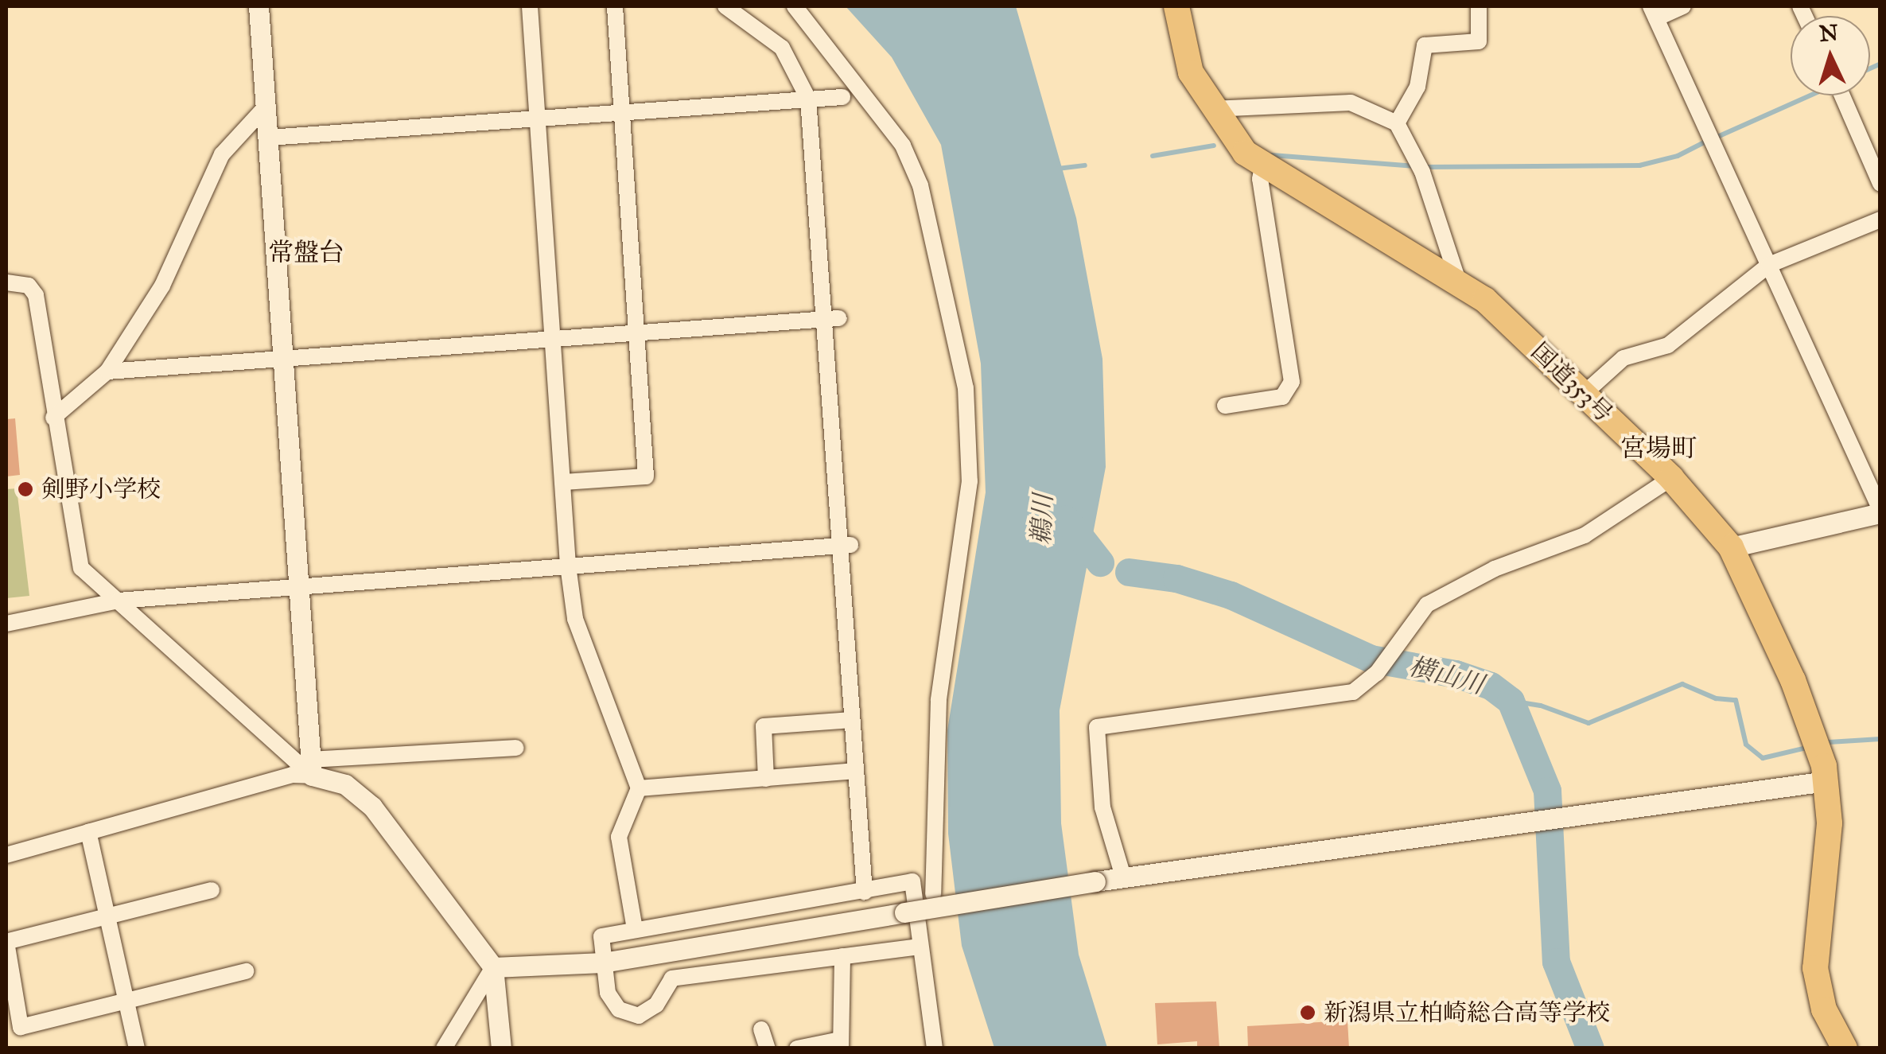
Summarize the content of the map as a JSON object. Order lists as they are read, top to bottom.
{
  "streets": {
    "highway": ["国道353号"]
  },
  "districts": ["常盤台", "宮場町"],
  "water": ["鵜川", "横山川"],
  "places": ["剣野小学校", "新潟県立柏崎総合高等学校"],
  "north": "top"
}
